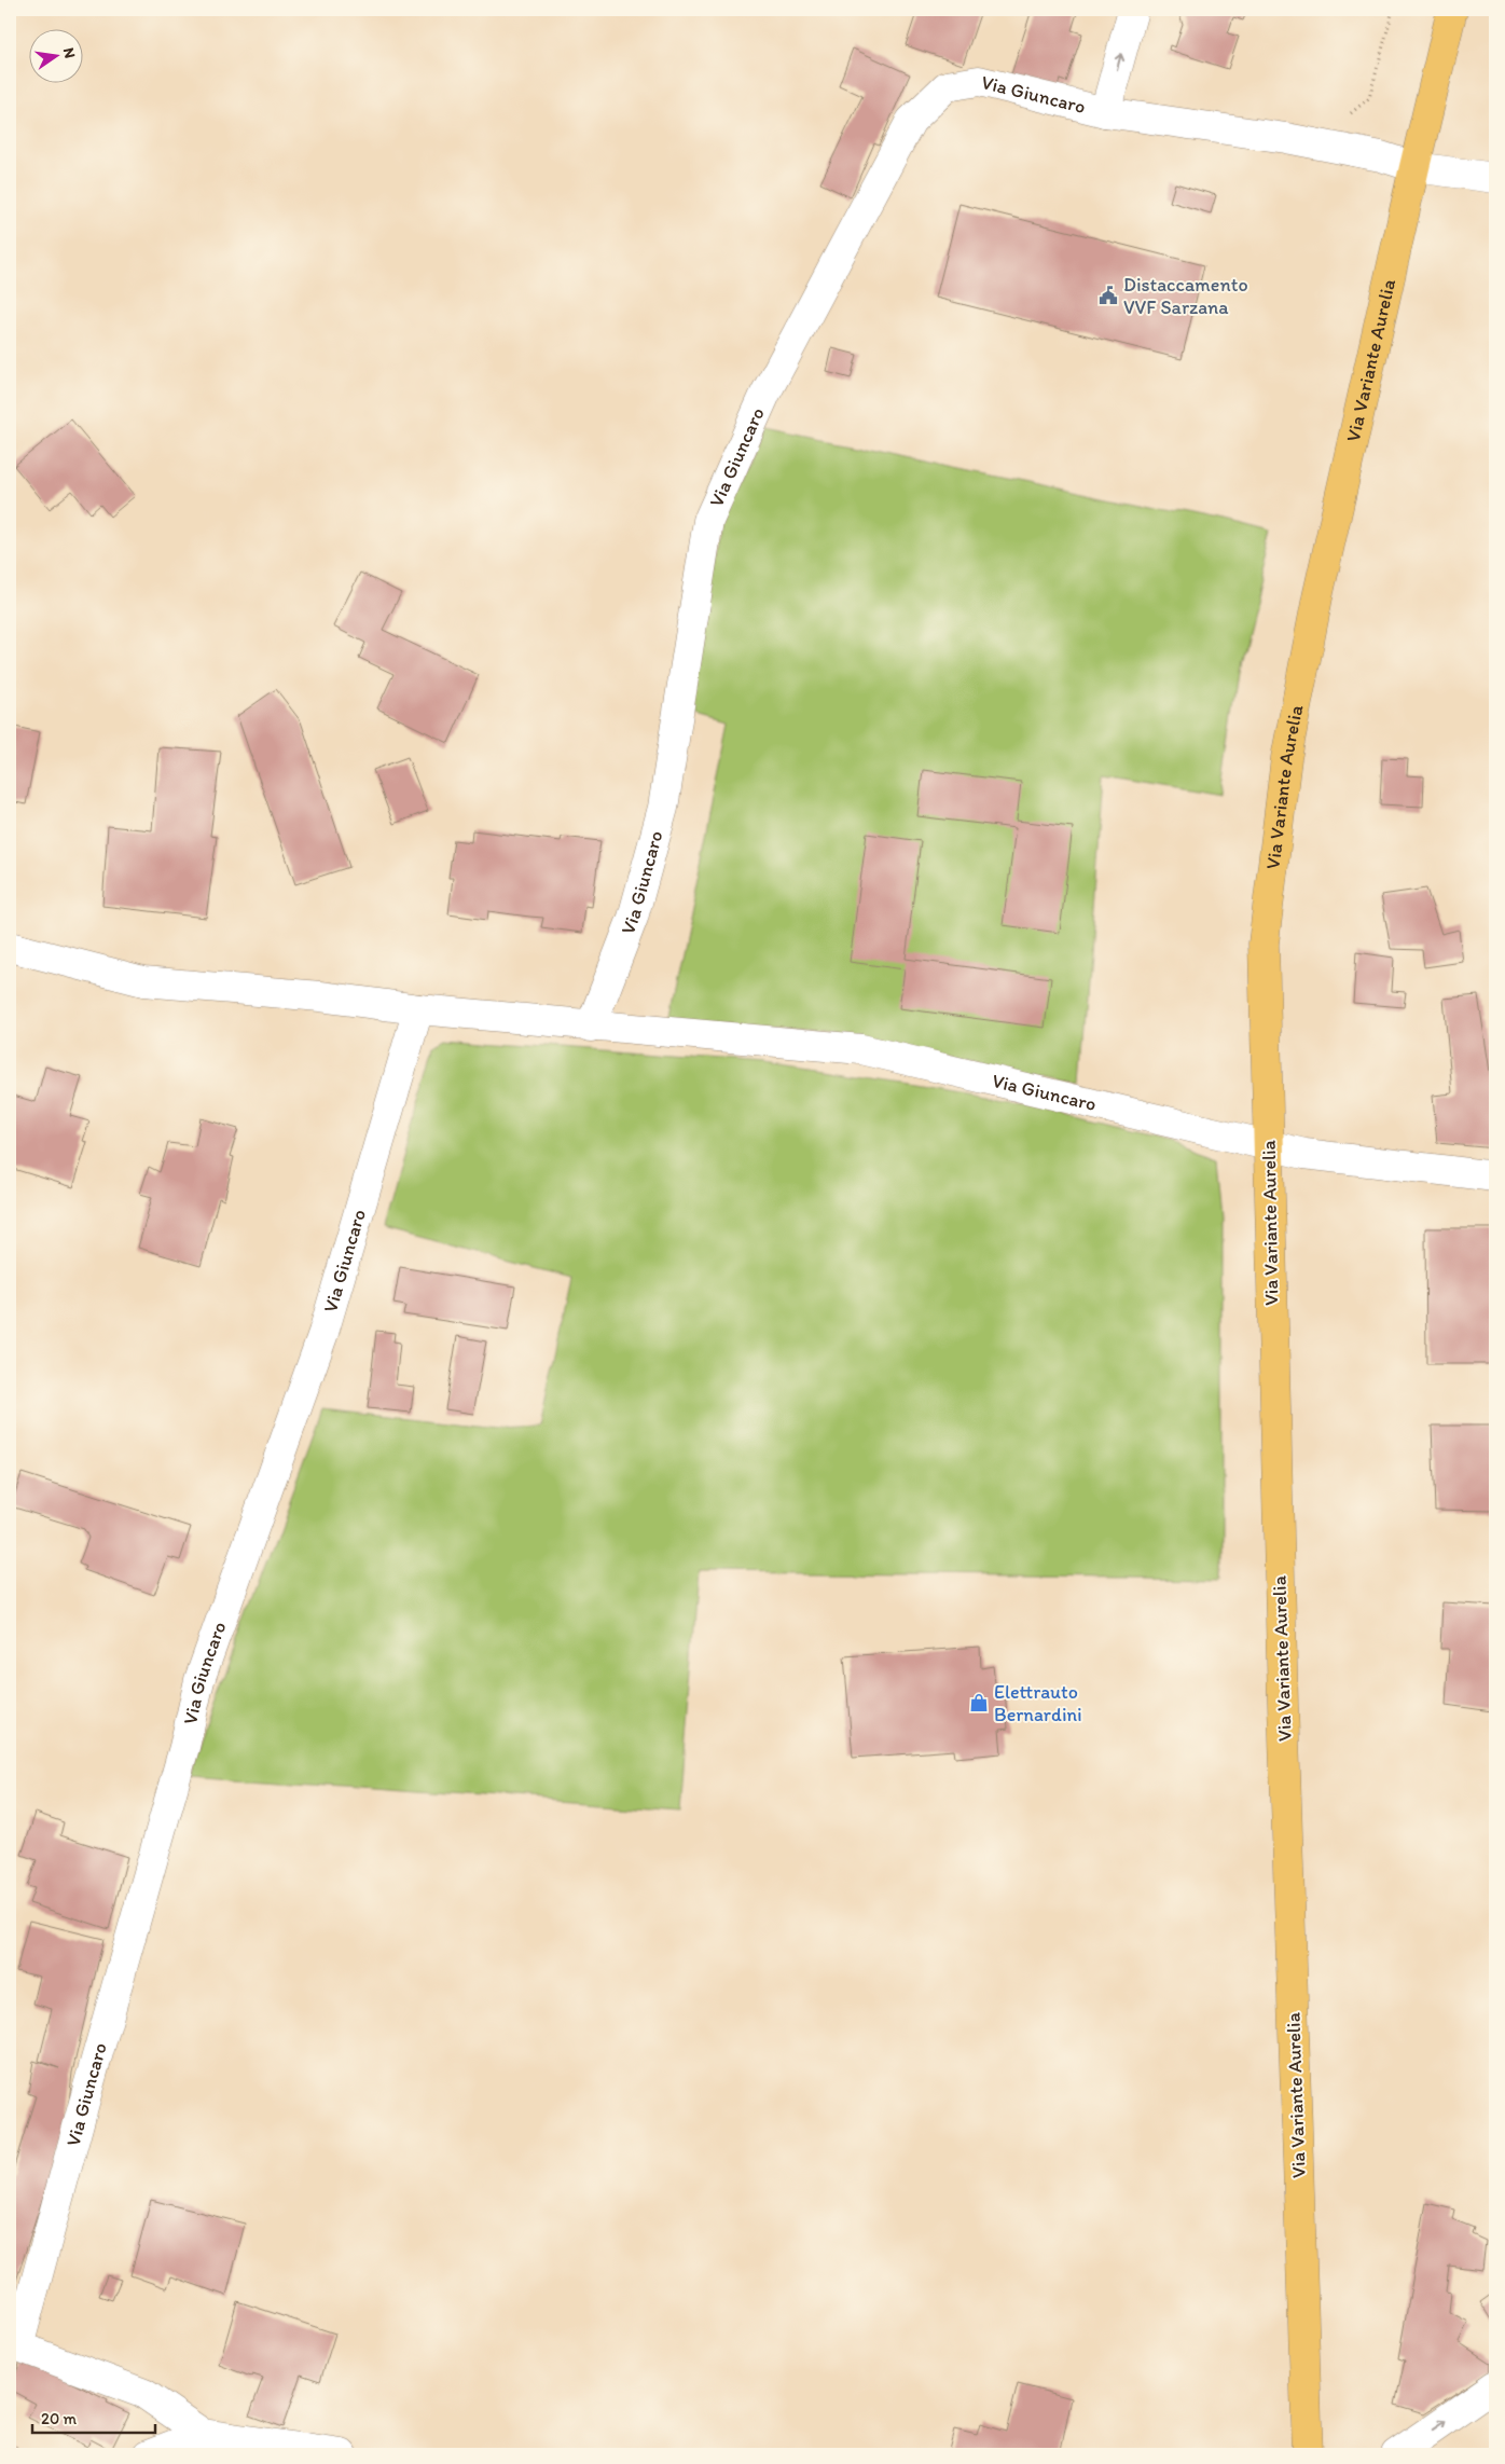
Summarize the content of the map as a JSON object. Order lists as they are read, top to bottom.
{
  "streets": {
    "main road": ["Via Variante Aurelia"],
    "street": ["Via Giuncaro"]
  },
  "crossings": [
    ["Via Giuncaro", "Via Variante Aurelia"]
  ],
  "places": {
    "public building": ["Distaccamento VVF Sarzana"],
    "shop": ["Elettrauto Bernardini"]
  },
  "scale_bar": "20 m",
  "north": "right"
}
